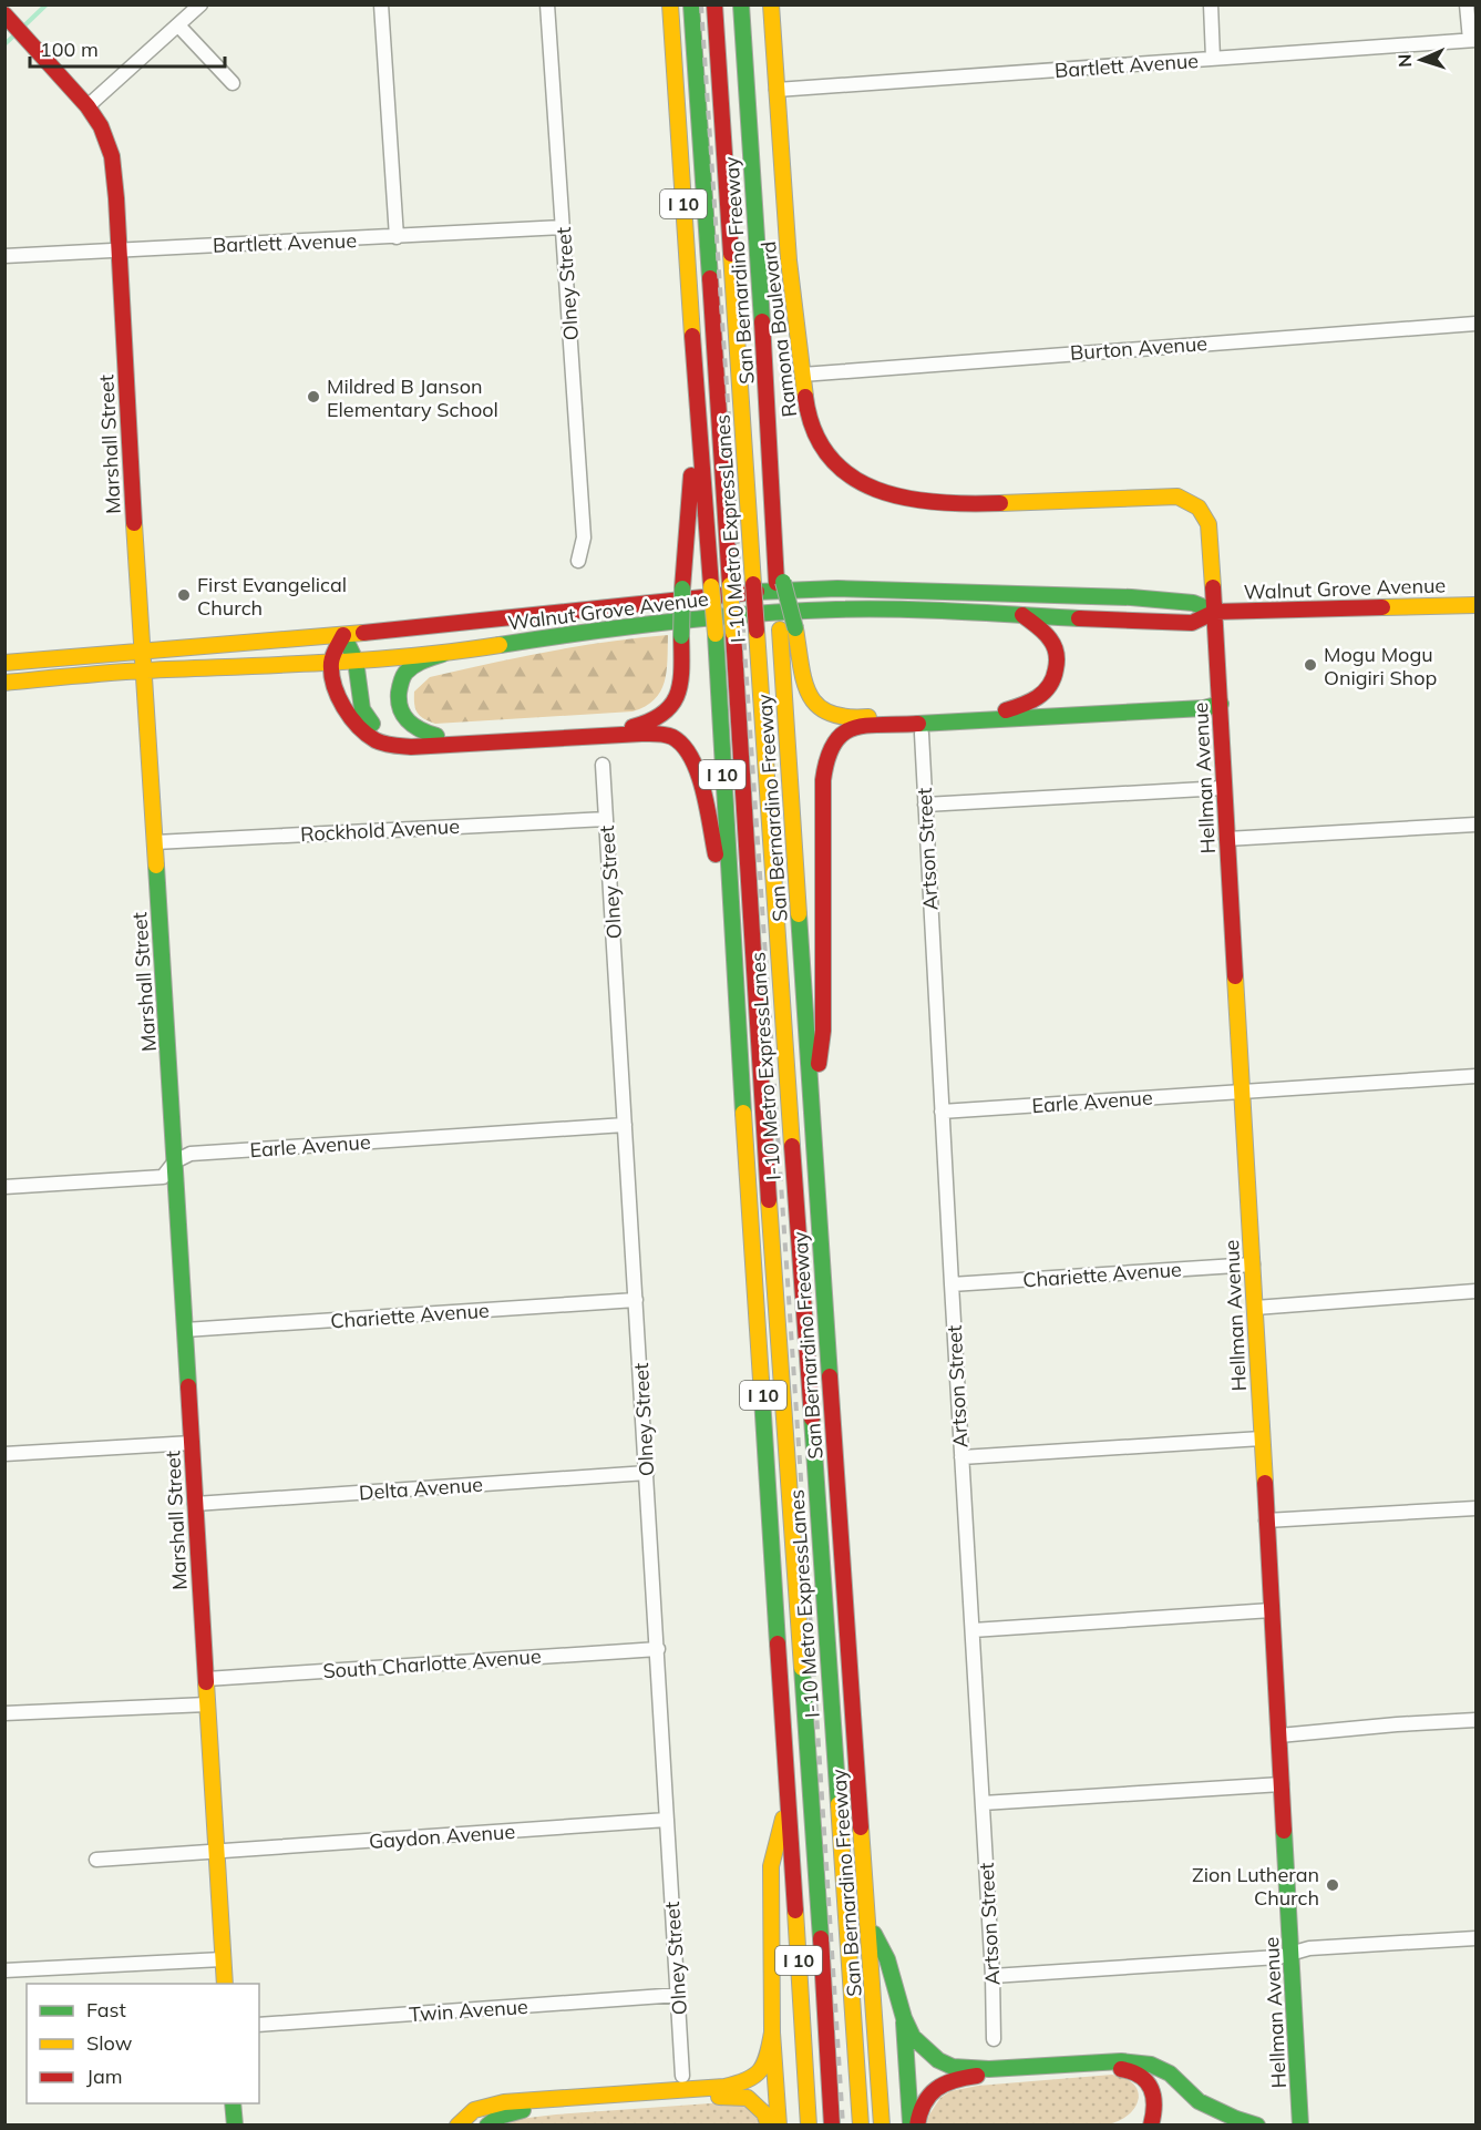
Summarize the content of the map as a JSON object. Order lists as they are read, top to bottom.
{
  "streets": {
    "main road": [
      "I 10",
      "San Bernardino Freeway",
      "Ramona Boulevard",
      "Marshall Street",
      "I-10 Metro ExpressLanes",
      "Walnut Grove Avenue",
      "Hellman Avenue"
    ],
    "street": [
      "Bartlett Avenue",
      "Olney Street",
      "Burton Avenue",
      "Rockhold Avenue",
      "Artson Street",
      "Earle Avenue",
      "Chariette Avenue",
      "Delta Avenue",
      "South Charlotte Avenue",
      "Gaydon Avenue",
      "Twin Avenue"
    ]
  },
  "crossings": [
    ["Bartlett Avenue", "Olney Street"],
    ["Bartlett Avenue", "Ramona Boulevard"],
    ["Bartlett Avenue", "Marshall Street"],
    ["Olney Street", "Rockhold Avenue"],
    ["Olney Street", "Earle Avenue"],
    ["Olney Street", "Chariette Avenue"],
    ["Olney Street", "Delta Avenue"],
    ["Olney Street", "South Charlotte Avenue"],
    ["Olney Street", "Gaydon Avenue"],
    ["Olney Street", "Twin Avenue"],
    ["Ramona Boulevard", "Burton Avenue"],
    ["Ramona Boulevard", "Hellman Avenue"],
    ["Marshall Street", "Walnut Grove Avenue"],
    ["Marshall Street", "Rockhold Avenue"],
    ["Marshall Street", "Earle Avenue"],
    ["Marshall Street", "Chariette Avenue"],
    ["Marshall Street", "Delta Avenue"],
    ["Marshall Street", "South Charlotte Avenue"],
    ["Marshall Street", "Gaydon Avenue"],
    ["Walnut Grove Avenue", "Hellman Avenue"],
    ["Hellman Avenue", "Earle Avenue"],
    ["Hellman Avenue", "Chariette Avenue"],
    ["Artson Street", "Earle Avenue"],
    ["Artson Street", "Chariette Avenue"]
  ],
  "places": [
    "Mildred B Janson Elementary School",
    "First Evangelical Church",
    "Mogu Mogu Onigiri Shop",
    "Zion Lutheran Church"
  ],
  "legend": ["Fast", "Slow", "Jam"],
  "scale_bar": "100 m",
  "north": "left"
}
